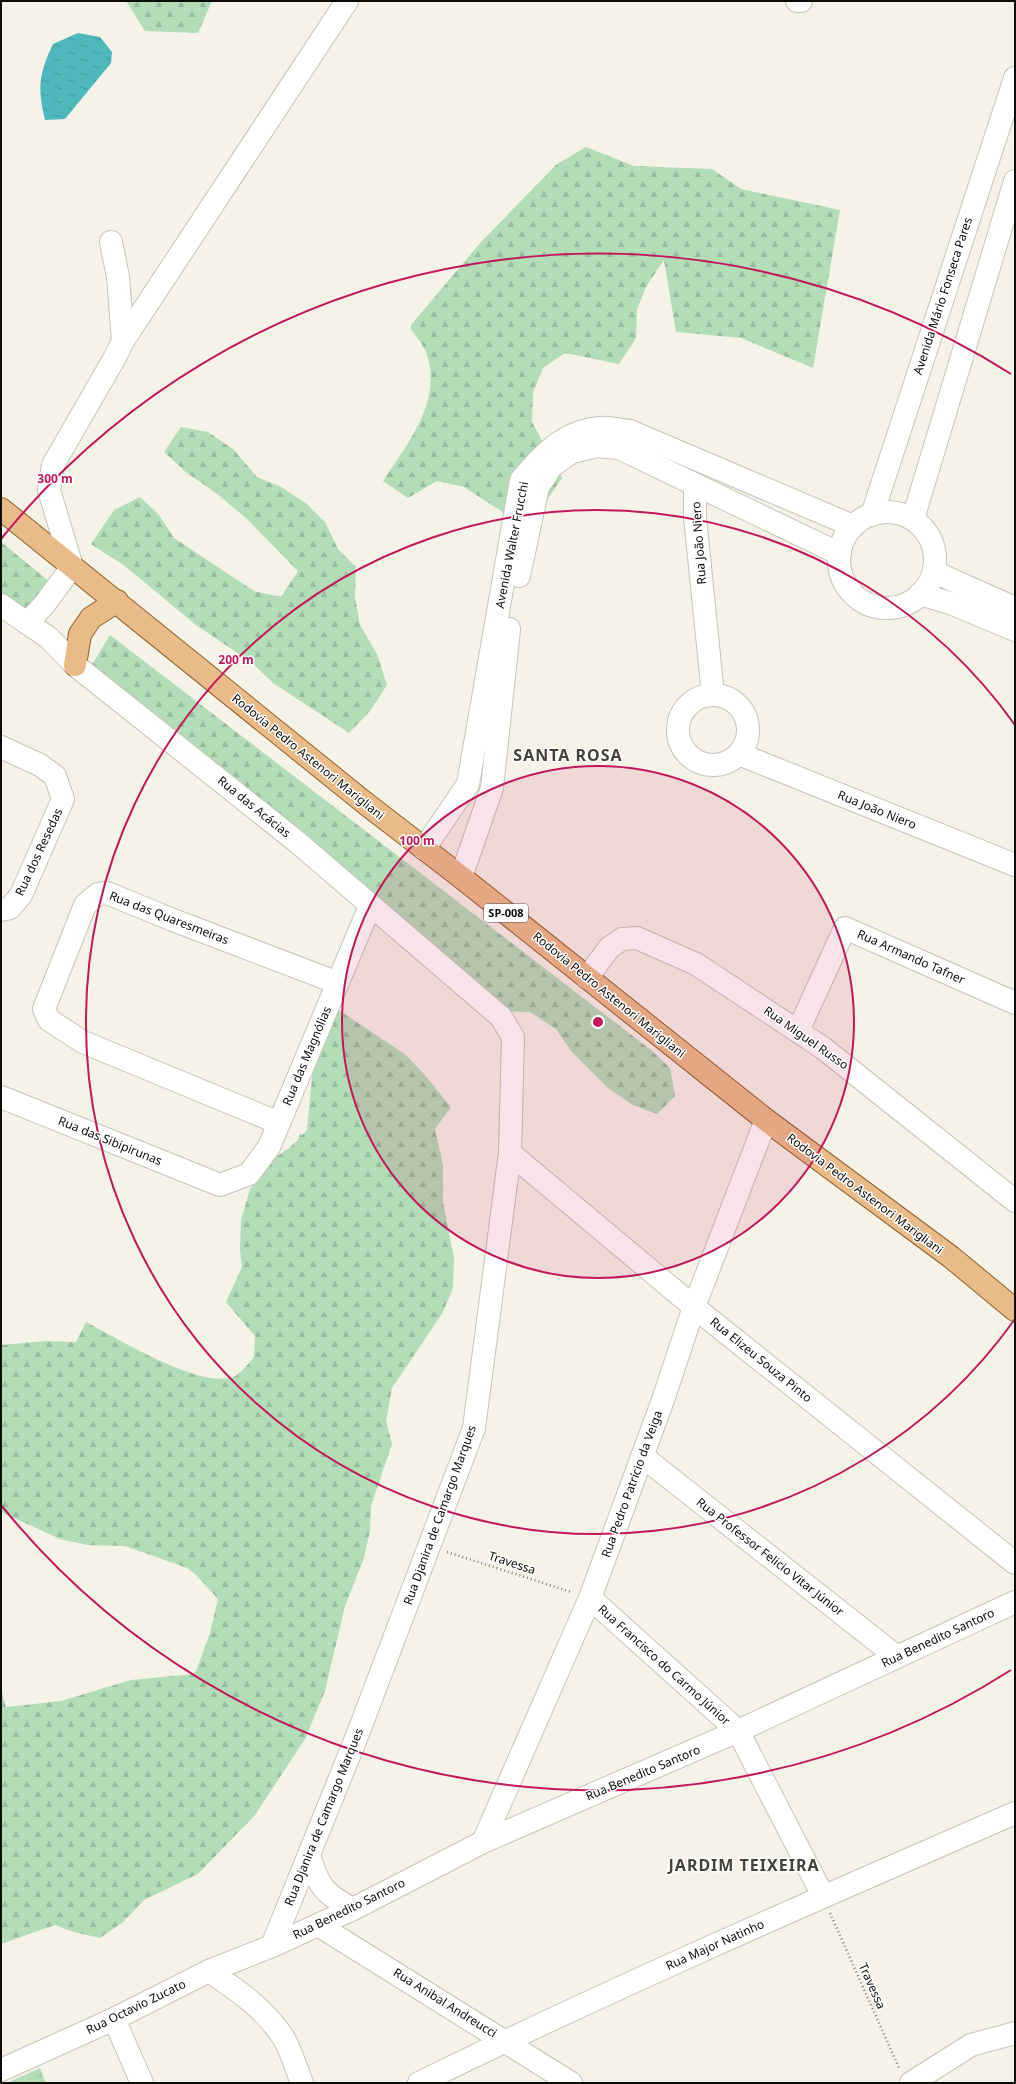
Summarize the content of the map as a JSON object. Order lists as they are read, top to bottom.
{
  "streets": {
    "main road": ["Rodovia Pedro Astenori Marigliani", "SP-008"],
    "street": [
      "Avenida Mário Fonseca Pares",
      "Rua João Niero",
      "Avenida Walter Frucchi",
      "Rua das Acácias",
      "Rua dos Resedas",
      "Rua das Quaresmeiras",
      "Rua Armando Tafner",
      "Rua Miguel Russo",
      "Rua das Magnólias",
      "Rua das Sibipirunas",
      "Rua Elizeu Souza Pinto",
      "Rua Pedro Patrício da Veiga",
      "Rua Djanira de Camargo Marques",
      "Rua Professor Felicio Vitar Júnior",
      "Rua Benedito Santoro",
      "Rua Francisco do Carmo Júnior",
      "Rua Major Natinho",
      "Rua Anibal Andreucci",
      "Rua Octavio Zucato"
    ],
    "path": ["Travessa"]
  },
  "crossings": [
    ["Avenida Mário Fonseca Pares", "Avenida Walter Frucchi"],
    ["Rua João Niero", "Avenida Walter Frucchi"],
    ["Avenida Walter Frucchi", "Rodovia Pedro Astenori Marigliani"],
    ["Rodovia Pedro Astenori Marigliani", "Rua Miguel Russo"],
    ["Rodovia Pedro Astenori Marigliani", "Rua Pedro Patrício da Veiga"],
    ["Rua das Acácias", "Rua das Magnólias"],
    ["Rua das Acácias", "Rua Djanira de Camargo Marques"],
    ["Rua das Quaresmeiras", "Rua das Magnólias"],
    ["Rua Armando Tafner", "Rua Miguel Russo"],
    ["Rua das Magnólias", "Rua das Sibipirunas"],
    ["Rua Elizeu Souza Pinto", "Rua Pedro Patrício da Veiga"],
    ["Rua Elizeu Souza Pinto", "Rua Djanira de Camargo Marques"],
    ["Rua Pedro Patrício da Veiga", "Rua Professor Felicio Vitar Júnior"],
    ["Rua Pedro Patrício da Veiga", "Travessa"],
    ["Rua Pedro Patrício da Veiga", "Rua Benedito Santoro"],
    ["Rua Pedro Patrício da Veiga", "Rua Francisco do Carmo Júnior"],
    ["Rua Djanira de Camargo Marques", "Travessa"],
    ["Rua Djanira de Camargo Marques", "Rua Benedito Santoro"],
    ["Rua Djanira de Camargo Marques", "Rua Octavio Zucato"],
    ["Rua Professor Felicio Vitar Júnior", "Rua Benedito Santoro"],
    ["Travessa", "Rua Francisco do Carmo Júnior"],
    ["Travessa", "Rua Major Natinho"],
    ["Rua Benedito Santoro", "Rua Francisco do Carmo Júnior"],
    ["Rua Benedito Santoro", "Rua Anibal Andreucci"],
    ["Rua Benedito Santoro", "Rua Octavio Zucato"],
    ["Rua Major Natinho", "Rua Anibal Andreucci"]
  ],
  "districts": ["SANTA ROSA", "JARDIM TEIXEIRA"],
  "rings": ["300 m", "200 m", "100 m"]
}
